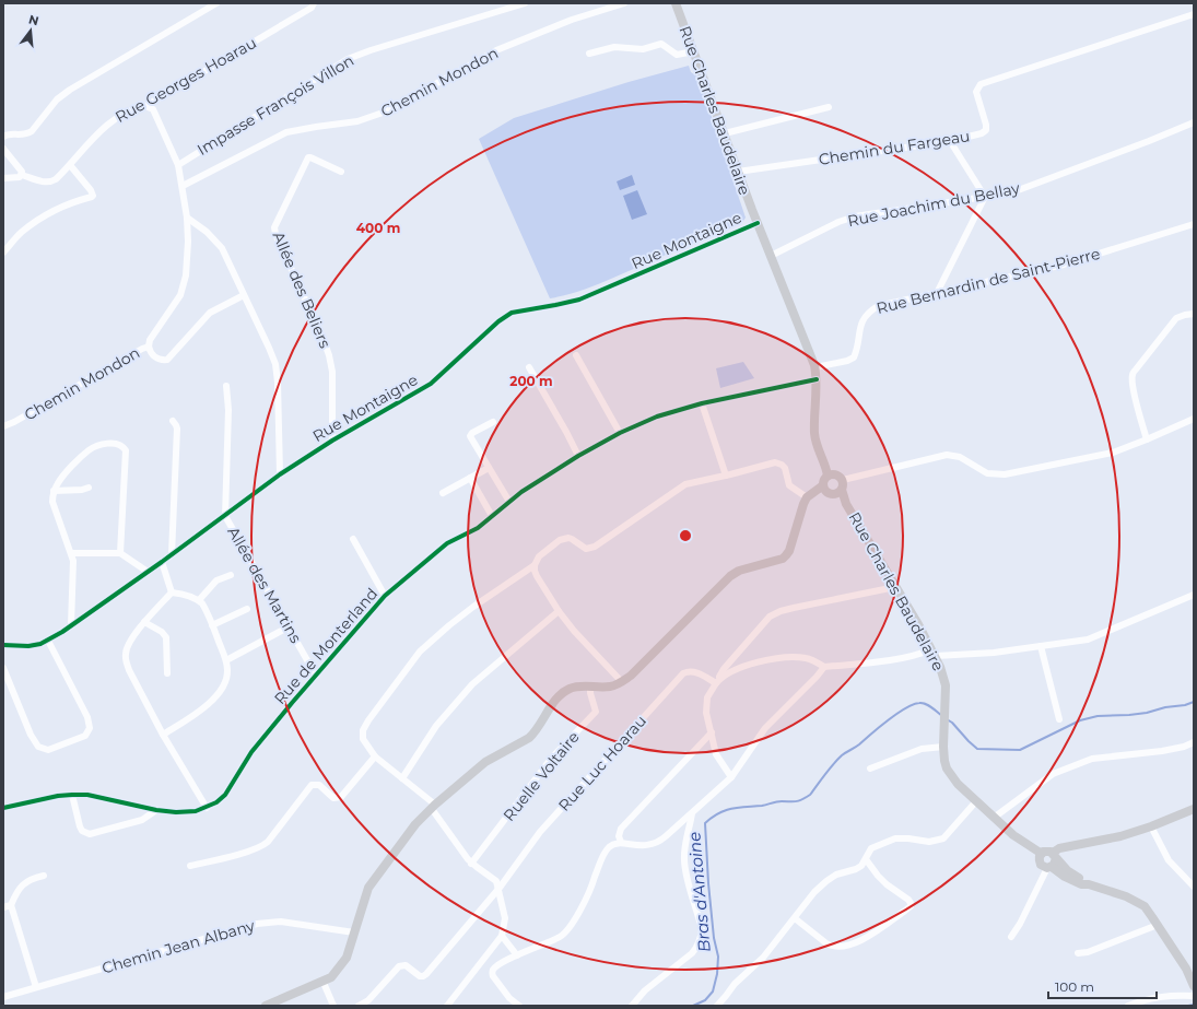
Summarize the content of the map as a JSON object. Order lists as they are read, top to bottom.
{
  "streets": {
    "main road": ["Rue Charles Baudelaire"],
    "street": [
      "Rue Georges Hoarau",
      "Chemin Mondon",
      "Impasse François Villon",
      "Chemin du Fargeau",
      "Rue Joachim du Bellay",
      "Rue Montaigne",
      "Rue Bernardin de Saint-Pierre",
      "Allée des Beliers",
      "Allée des Martins",
      "Rue de Monterland",
      "Rue Luc Hoarau",
      "Ruelle Voltaire",
      "Chemin Jean Albany"
    ]
  },
  "crossings": [
    ["Rue Georges Hoarau", "Chemin Mondon"],
    ["Chemin Mondon", "Impasse François Villon"],
    ["Rue Charles Baudelaire", "Chemin du Fargeau"],
    ["Rue Charles Baudelaire", "Rue Joachim du Bellay"],
    ["Rue Charles Baudelaire", "Rue Montaigne"],
    ["Rue Charles Baudelaire", "Rue Bernardin de Saint-Pierre"],
    ["Rue Charles Baudelaire", "Rue de Monterland"],
    ["Rue Montaigne", "Allée des Beliers"],
    ["Rue Montaigne", "Allée des Martins"],
    ["Allée des Martins", "Rue de Monterland"]
  ],
  "water": ["Bras d'Antoine"],
  "scale_bar": "100 m",
  "north": "top",
  "rings": ["400 m", "200 m"]
}
